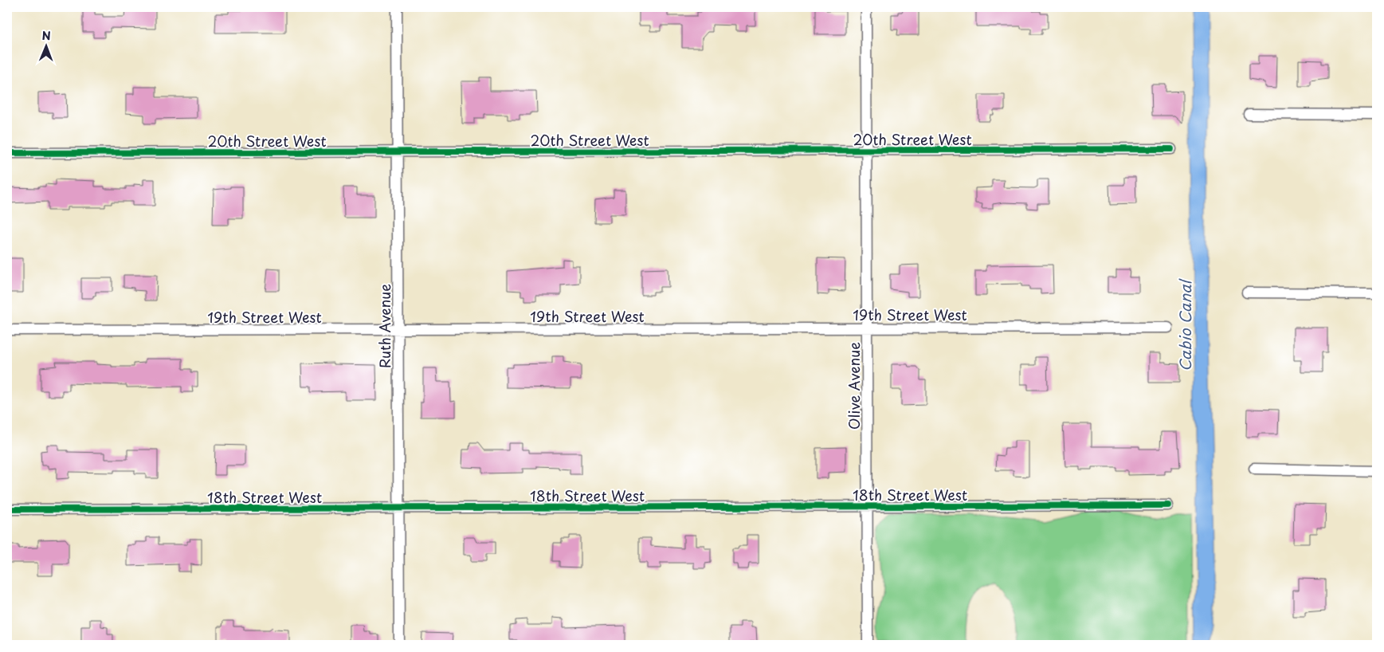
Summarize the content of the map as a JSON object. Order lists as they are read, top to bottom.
{
  "streets": {
    "street": [
      "20th Street West",
      "19th Street West",
      "Ruth Avenue",
      "Olive Avenue",
      "18th Street West"
    ]
  },
  "crossings": [
    ["20th Street West", "Ruth Avenue"],
    ["20th Street West", "Olive Avenue"],
    ["19th Street West", "Ruth Avenue"],
    ["19th Street West", "Olive Avenue"],
    ["Ruth Avenue", "18th Street West"],
    ["Olive Avenue", "18th Street West"]
  ],
  "water": ["Cabio Canal"],
  "north": "top"
}
